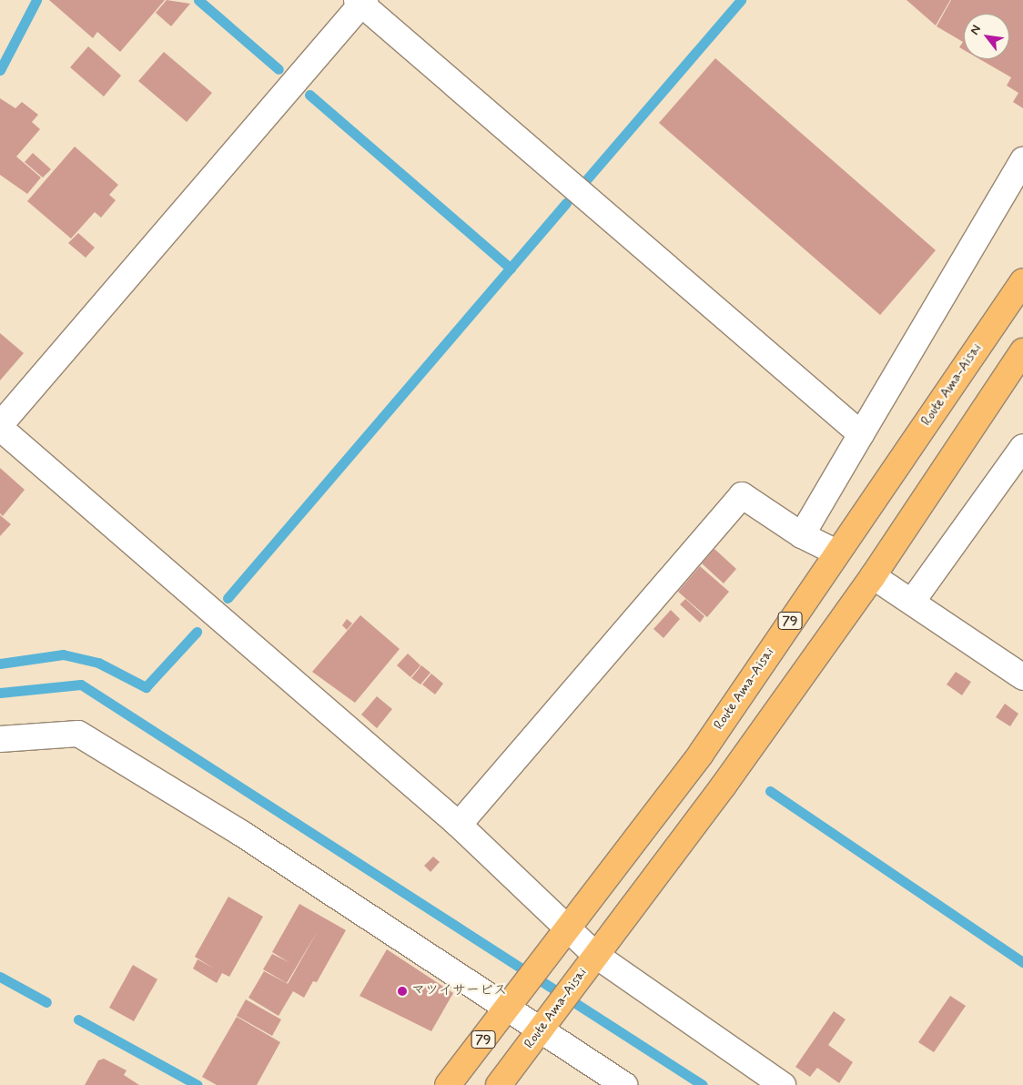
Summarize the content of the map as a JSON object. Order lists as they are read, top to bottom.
{
  "streets": {
    "main road": ["Route Ama-Aisai", "79"]
  },
  "places": ["マツイサービス"],
  "north": "top left"
}
